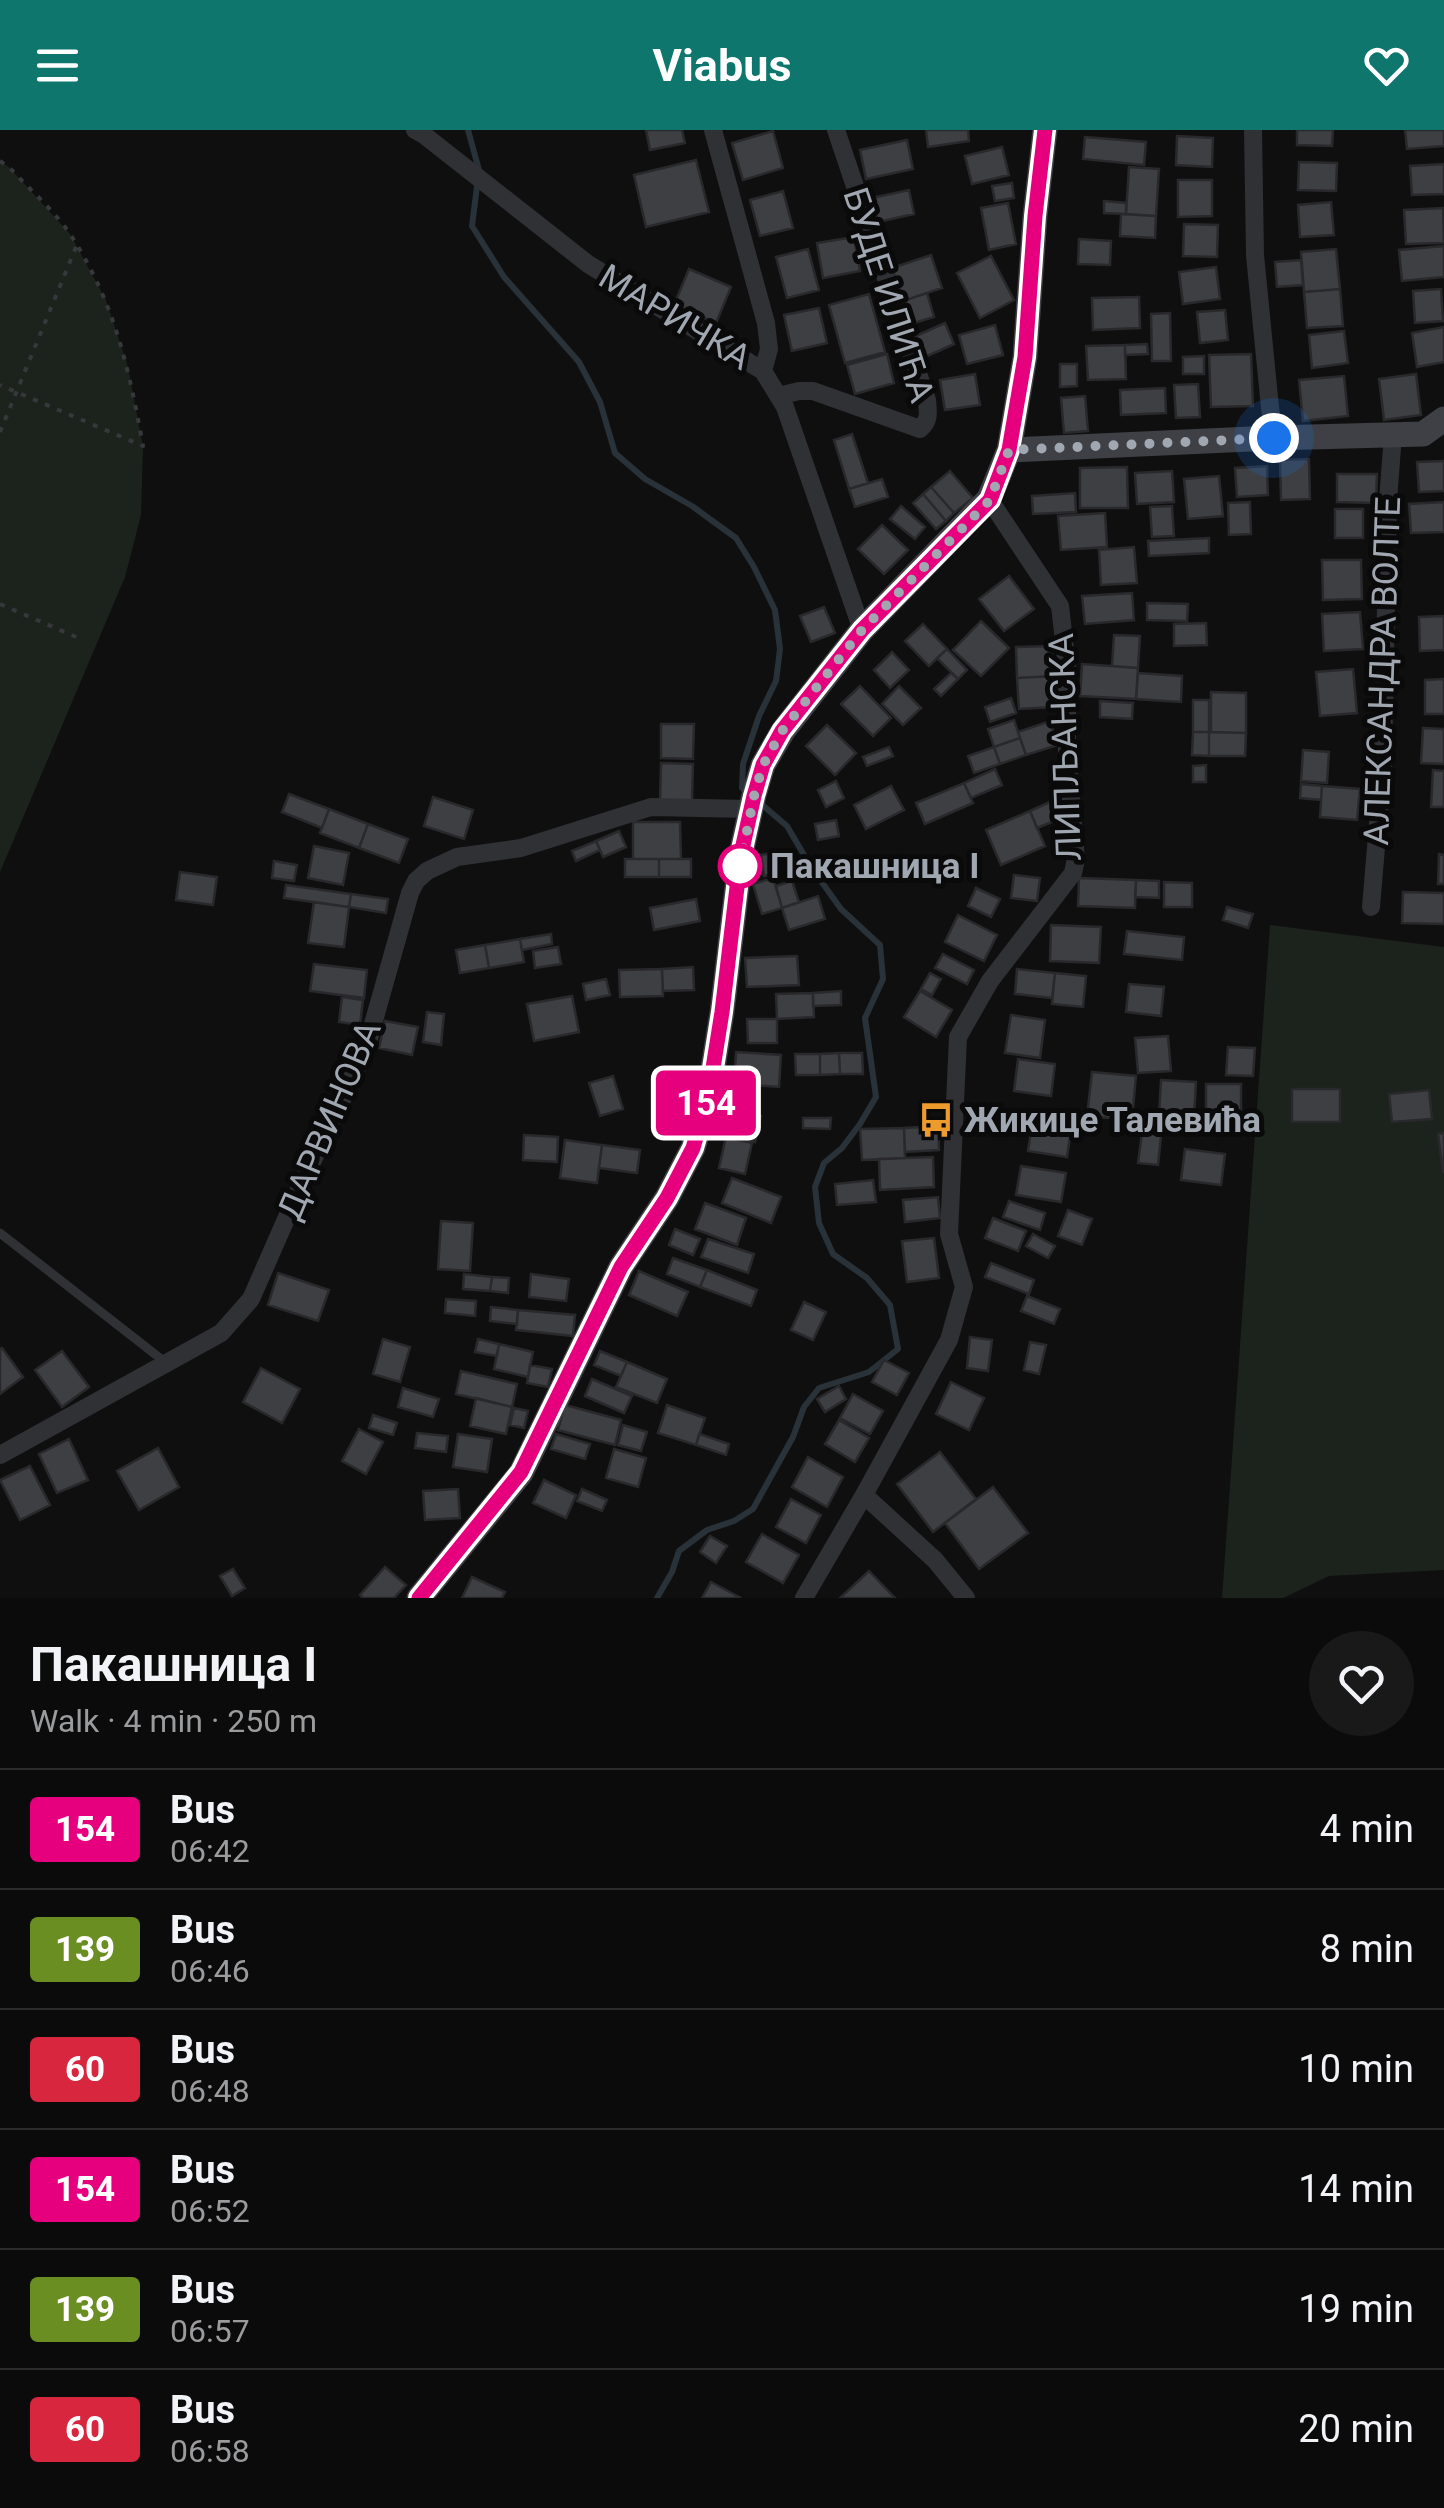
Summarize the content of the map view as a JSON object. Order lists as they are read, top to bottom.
{
  "streets": {
    "street": [
      "БУДЕ ИЛИЋА",
      "МАРИЧКА",
      "АЛЕКСАНДРА ВОЛТЕ",
      "ЛИПЉАНСКА",
      "ДАРВИНОВА"
    ]
  },
  "crossings": [
    ["БУДЕ ИЛИЋА", "МАРИЧКА"]
  ],
  "places": {
    "other": ["Пакашница I"],
    "bus stop": ["Жикице Талевића"]
  },
  "lines": ["bus line 154"],
  "page": {
    "header": "Viabus",
    "on_map": "154",
    "heading": ["Пакашница I", "Walk · 4 min · 250 m"],
    "list": [
      {
        "mark": "154",
        "name": "Bus",
        "note": "06:42",
        "value": "4 min"
      },
      {
        "mark": "139",
        "name": "Bus",
        "note": "06:46",
        "value": "8 min"
      },
      {
        "mark": "60",
        "name": "Bus",
        "note": "06:48",
        "value": "10 min"
      },
      {
        "mark": "154",
        "name": "Bus",
        "note": "06:52",
        "value": "14 min"
      },
      {
        "mark": "139",
        "name": "Bus",
        "note": "06:57",
        "value": "19 min"
      },
      {
        "mark": "60",
        "name": "Bus",
        "note": "06:58",
        "value": "20 min"
      }
    ]
  }
}
